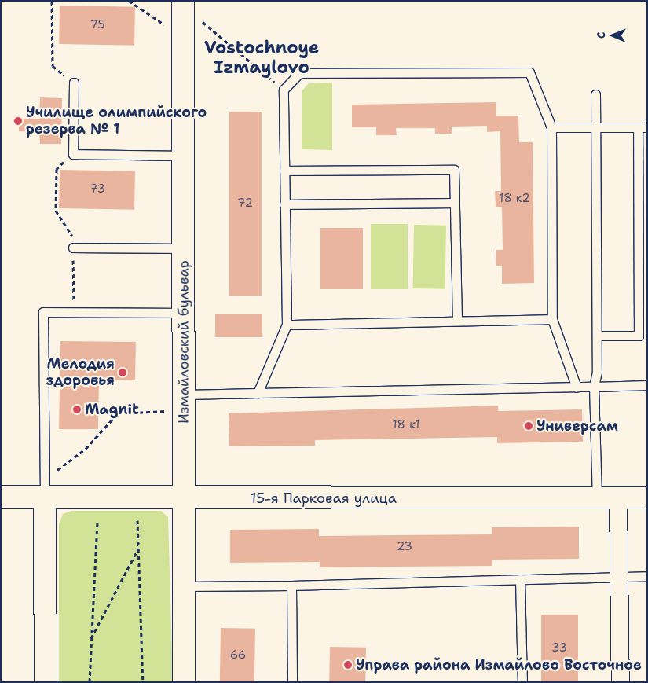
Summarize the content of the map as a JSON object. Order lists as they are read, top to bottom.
{
  "streets": {
    "street": ["Измайловский бульвар", "15-я Парковая улица"]
  },
  "crossings": [
    ["Измайловский бульвар", "15-я Парковая улица"]
  ],
  "districts": ["Vostochnoye Izmaylovo"],
  "places": [
    "Училище олимпийского резерва № 1",
    "Мелодия здоровья",
    "Magnit",
    "Универсам",
    "Управа района Измайлово Восточное"
  ],
  "house_numbers": [
    "75",
    "73",
    "18 к2",
    "72",
    "18 к1",
    "23",
    "33",
    "66"
  ],
  "north": "left"
}
